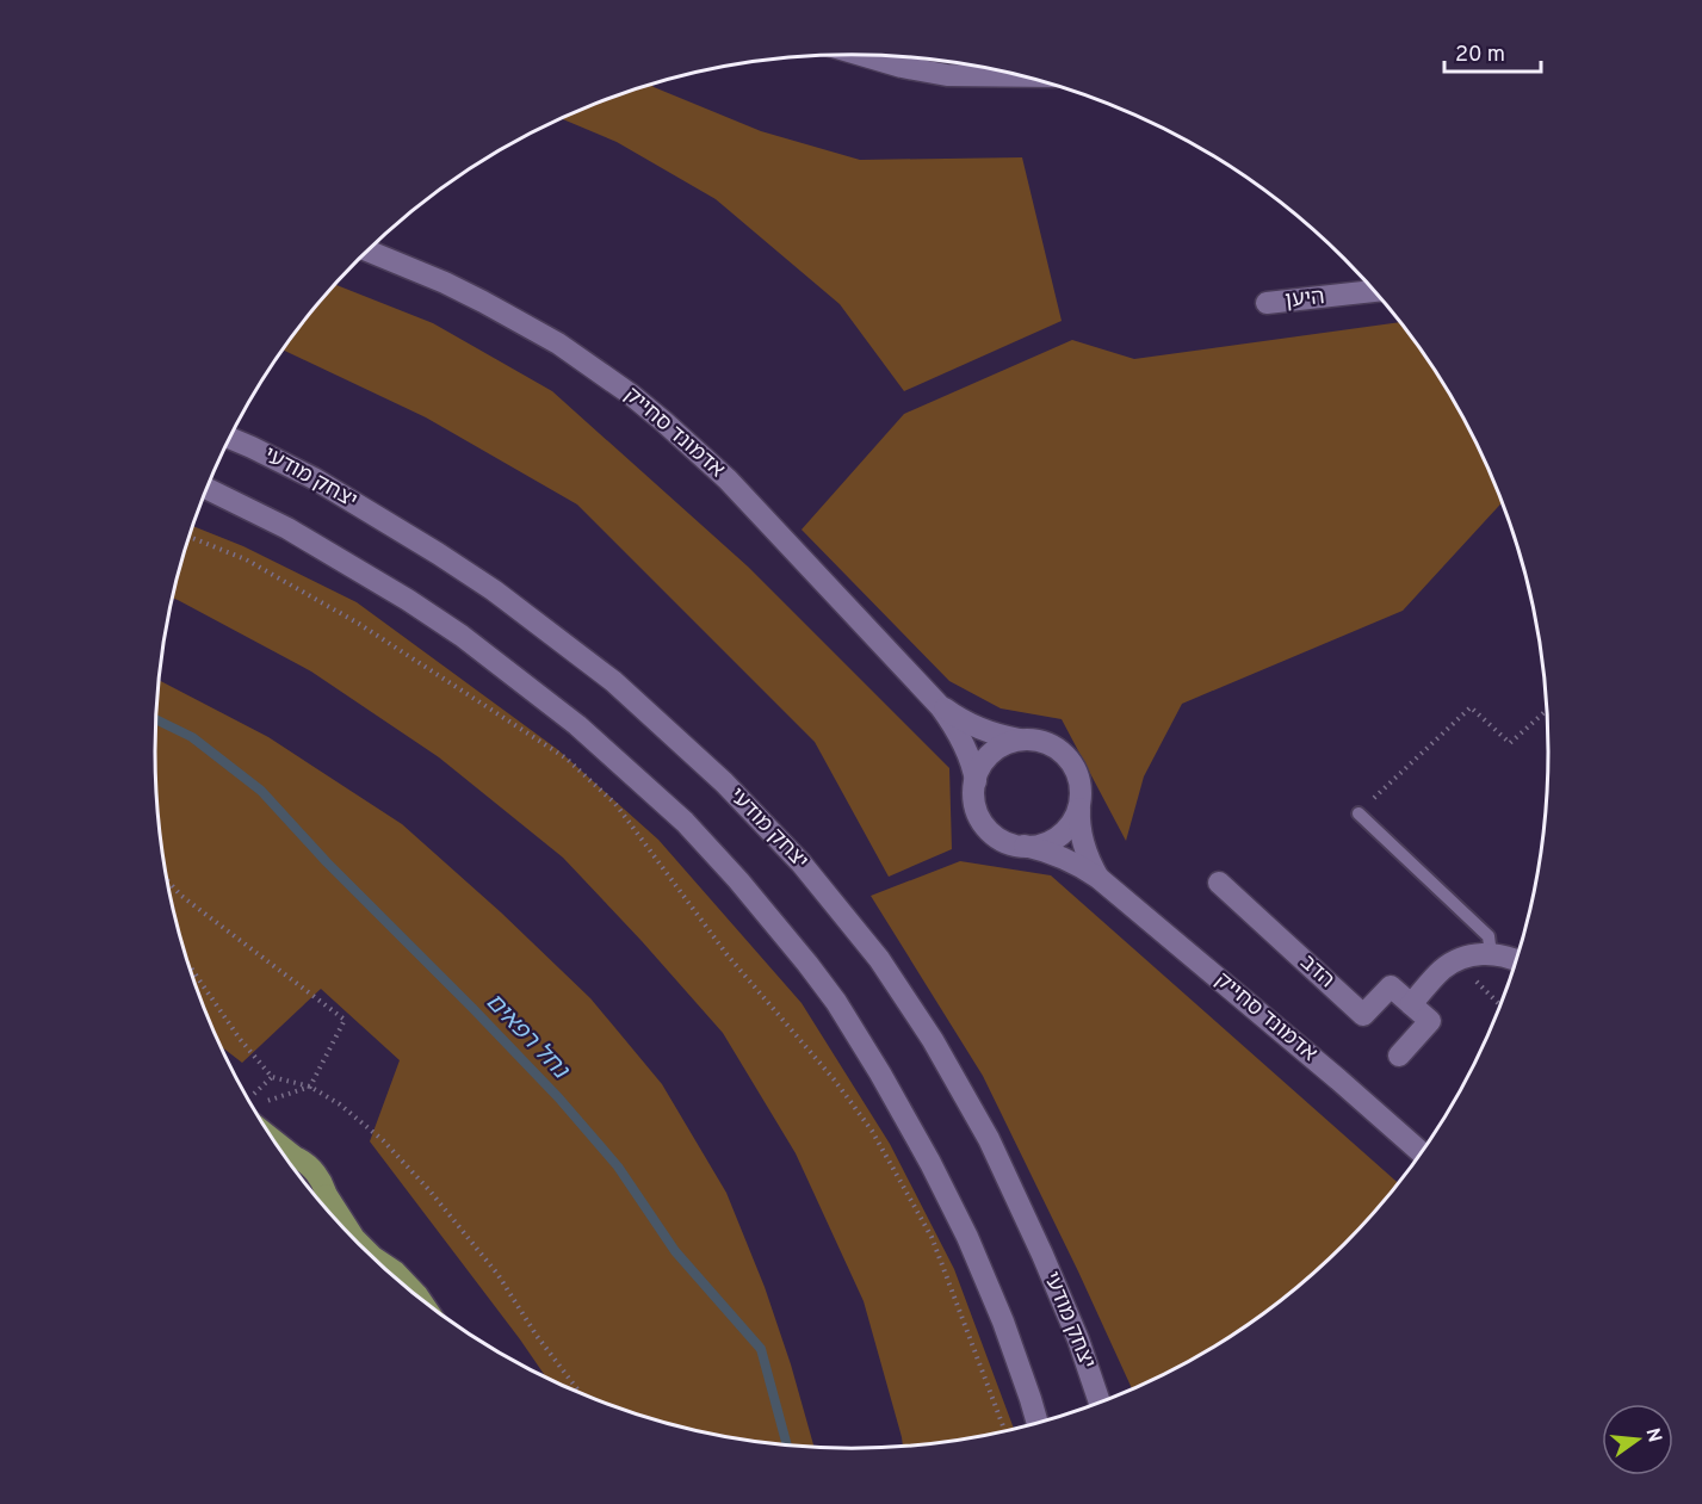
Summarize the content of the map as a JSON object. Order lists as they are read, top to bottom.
{
  "streets": {
    "street": [
      "היען",
      "אדמונד סחייק",
      "יצחק מודעי",
      "הדב"
    ]
  },
  "water": ["נחל רפאים"],
  "scale_bar": "20 m",
  "north": "right"
}
